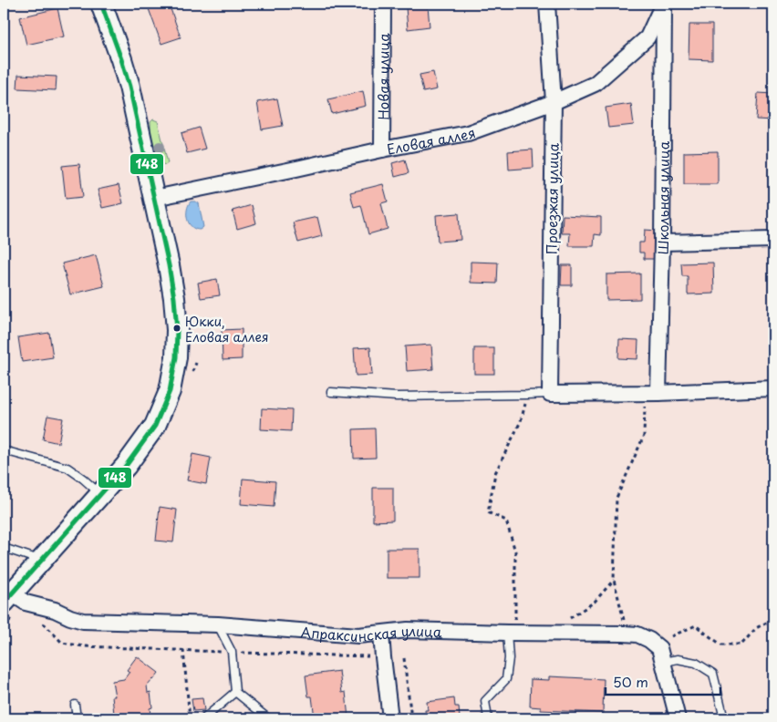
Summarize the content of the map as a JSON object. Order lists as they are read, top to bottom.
{
  "streets": {
    "street": [
      "Новая улица",
      "Еловая аллея",
      "Школьная улица",
      "Проезжая улица",
      "Апраксинская улица"
    ]
  },
  "crossings": [
    ["Новая улица", "Еловая аллея"],
    ["Еловая аллея", "Школьная улица"],
    ["Еловая аллея", "Проезжая улица"]
  ],
  "places": ["Юкки, Еловая аллея"],
  "lines": ["transit line 148"],
  "scale_bar": "50 m"
}
